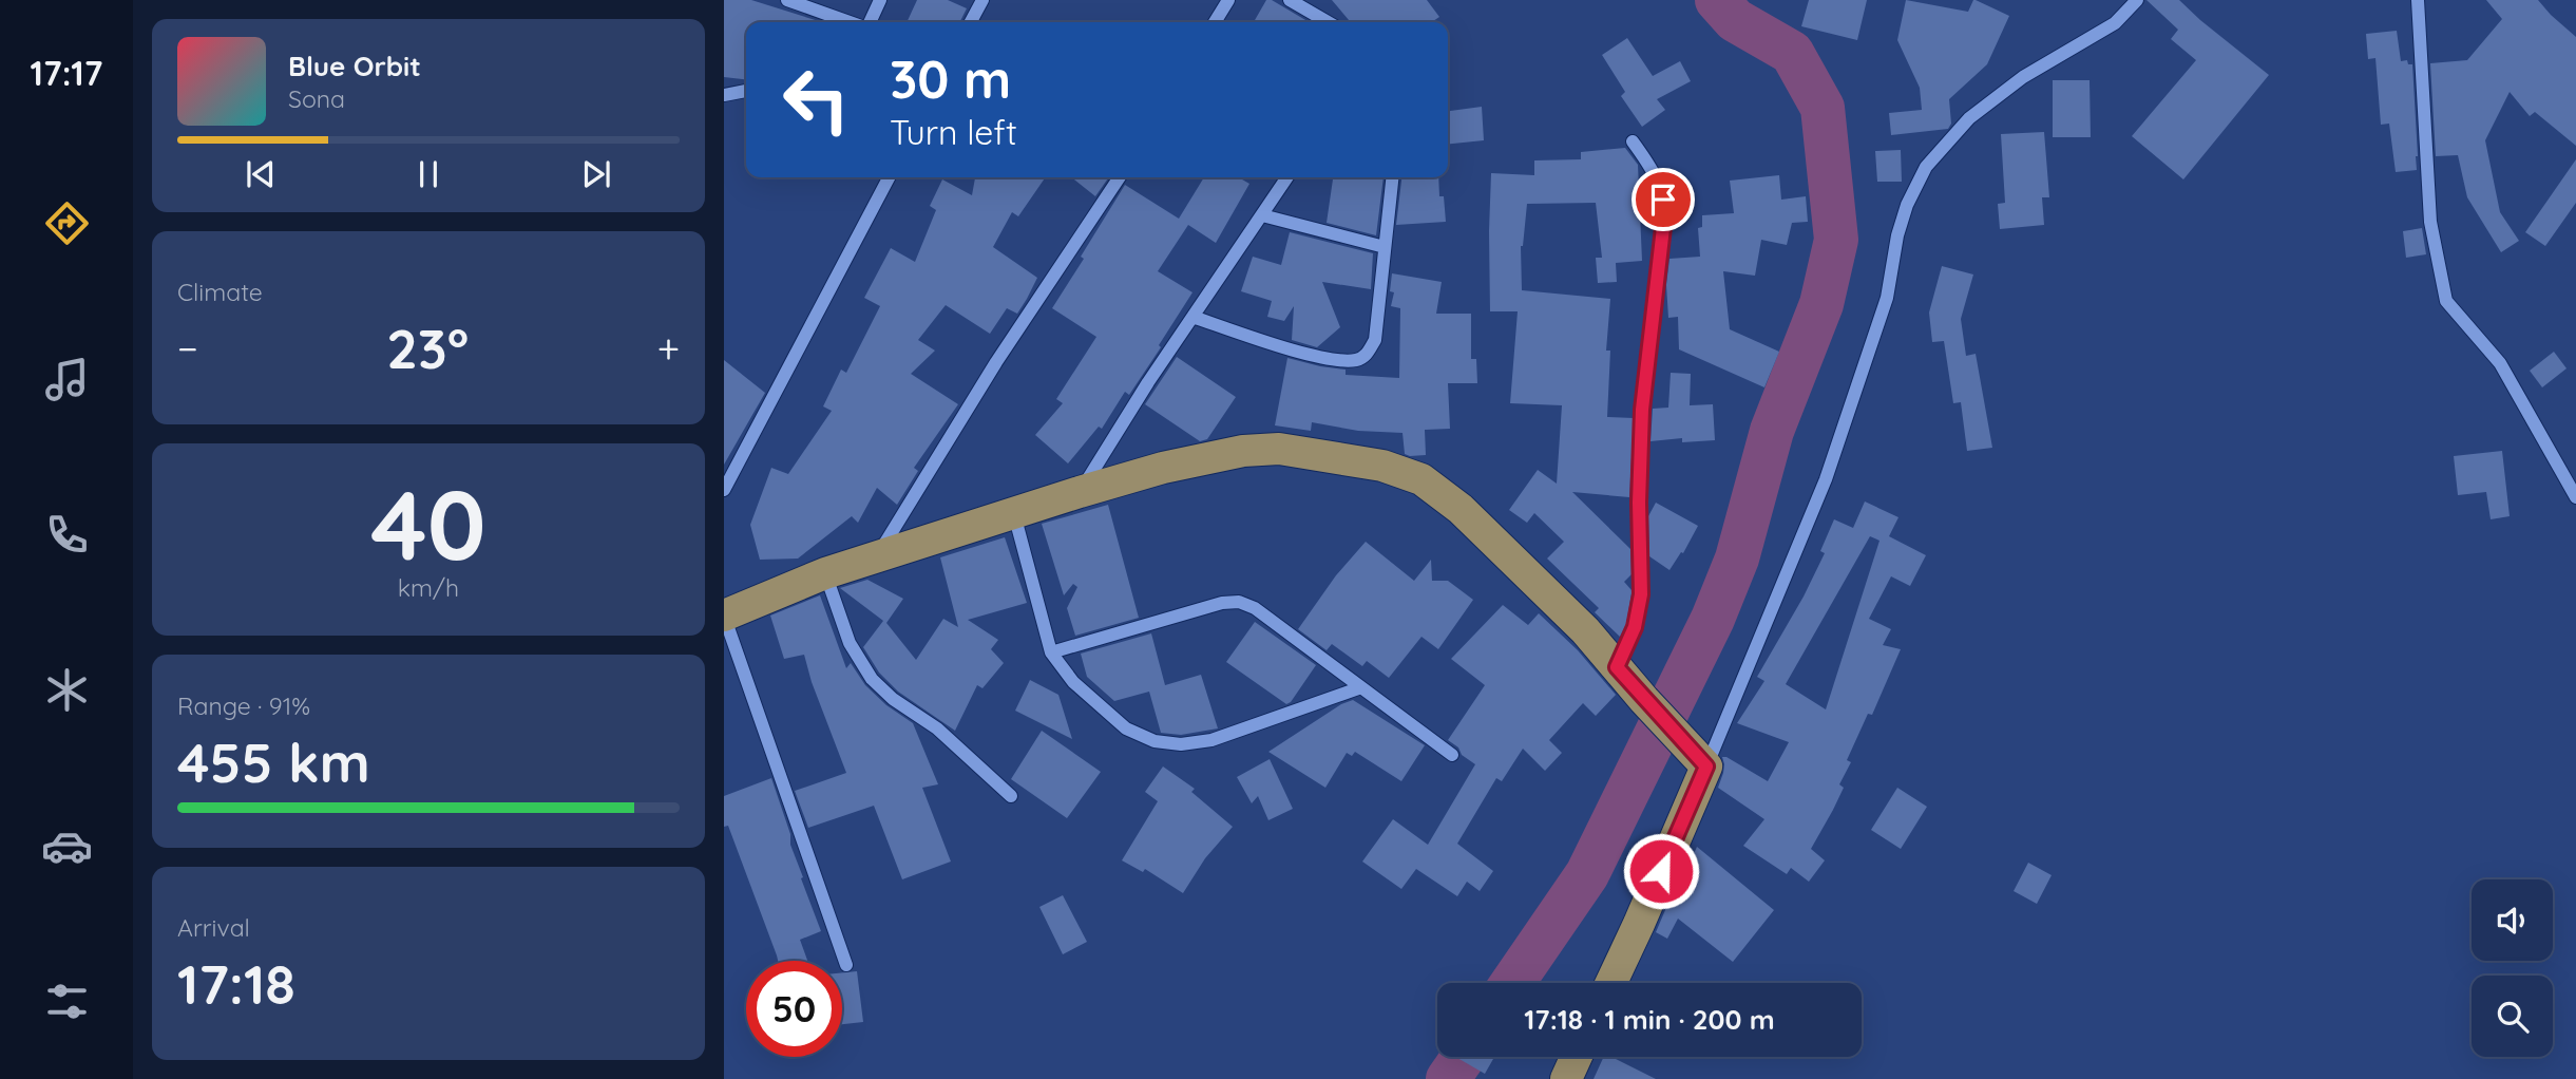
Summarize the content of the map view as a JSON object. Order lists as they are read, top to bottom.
{
  "page": {
    "tabs": "17:17",
    "turn": ["30 m", "Turn left"],
    "song": ["Blue Orbit", "Sona"],
    "tile": [
      "Climate",
      ["40", "km/h"],
      ["Range · 91%", "455 km"],
      ["Arrival", "17:18"]
    ],
    "heat": ["−", "23°", "+"],
    "limit": "50",
    "trip": "17:18 · 1 min · 200 m"
  }
}
